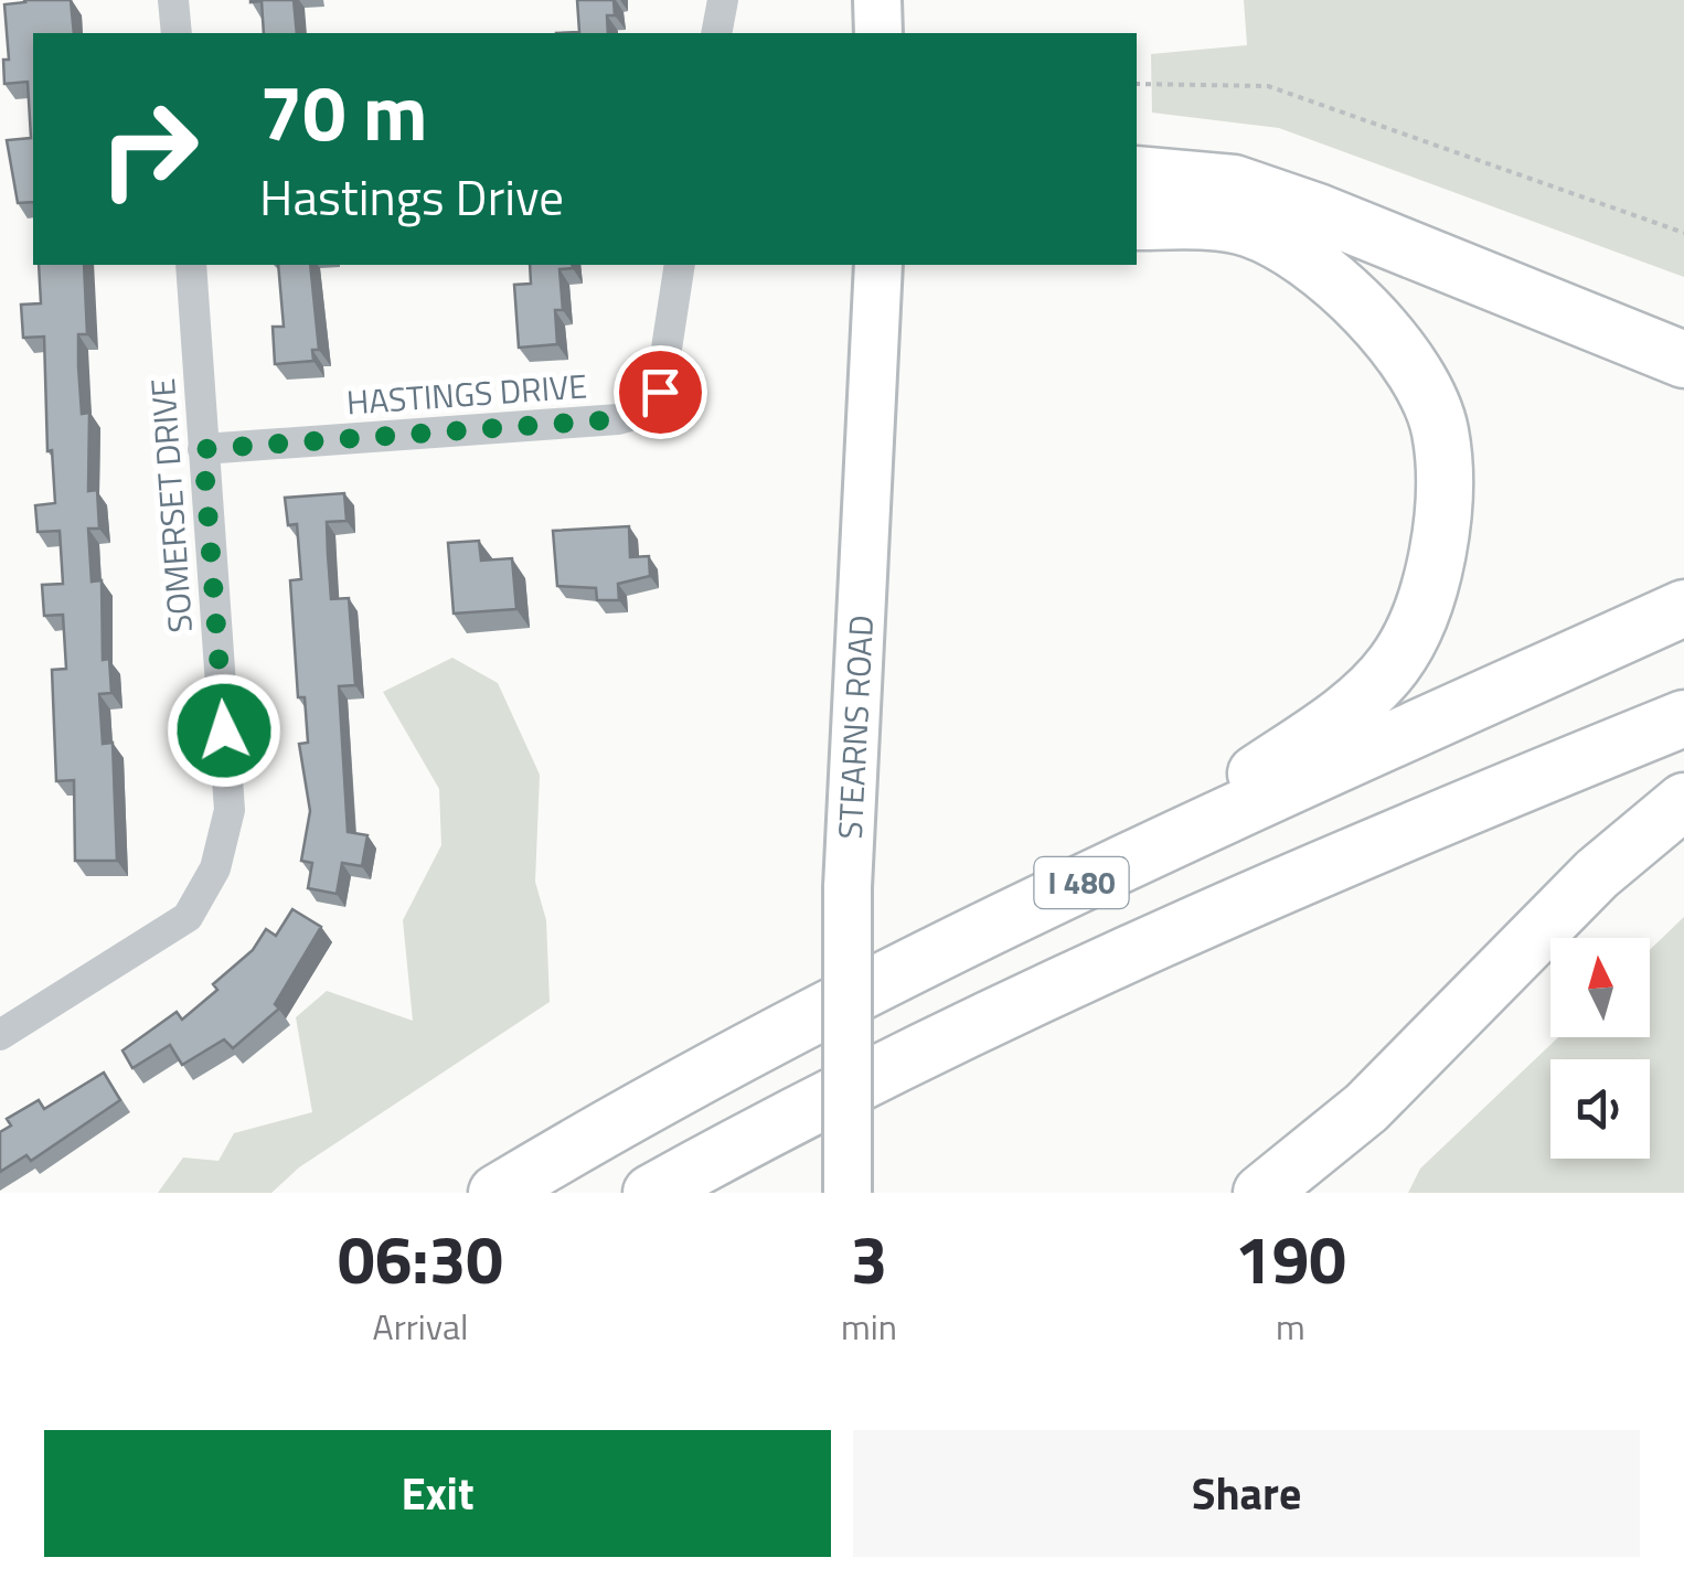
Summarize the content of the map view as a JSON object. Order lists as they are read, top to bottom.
{
  "streets": {
    "highway": ["I 480"],
    "main road": ["STEARNS ROAD"],
    "street": ["HASTINGS DRIVE", "SOMERSET DRIVE"]
  },
  "crossings": [
    ["HASTINGS DRIVE", "SOMERSET DRIVE"]
  ],
  "north": "top",
  "page": {
    "turn": ["70 m", "Hastings Drive"],
    "eta": [
      "06:30",
      "Arrival",
      "3",
      "min",
      "190",
      "m"
    ],
    "buttons": ["Exit", "Share"]
  }
}
